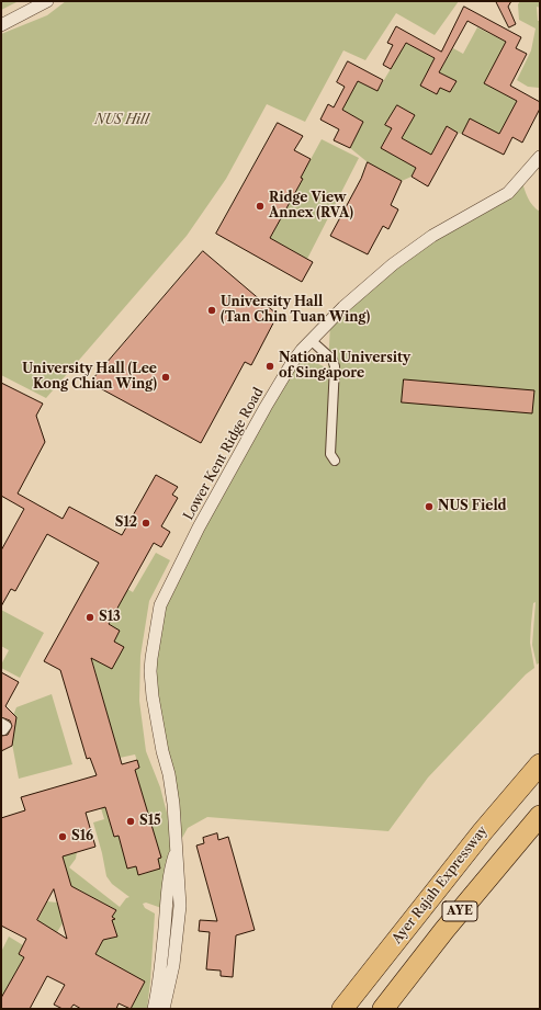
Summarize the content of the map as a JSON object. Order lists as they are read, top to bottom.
{
  "streets": {
    "highway": ["Ayer Rajah Expressway", "AYE"],
    "street": ["Lower Kent Ridge Road"]
  },
  "parks": ["NUS Hill"],
  "places": [
    "Ridge View Annex (RVA)",
    "University Hall (Tan Chin Tuan Wing)",
    "National University of Singapore",
    "University Hall (Lee Kong Chian Wing)",
    "NUS Field",
    "S12",
    "S13",
    "S15",
    "S16"
  ]
}
